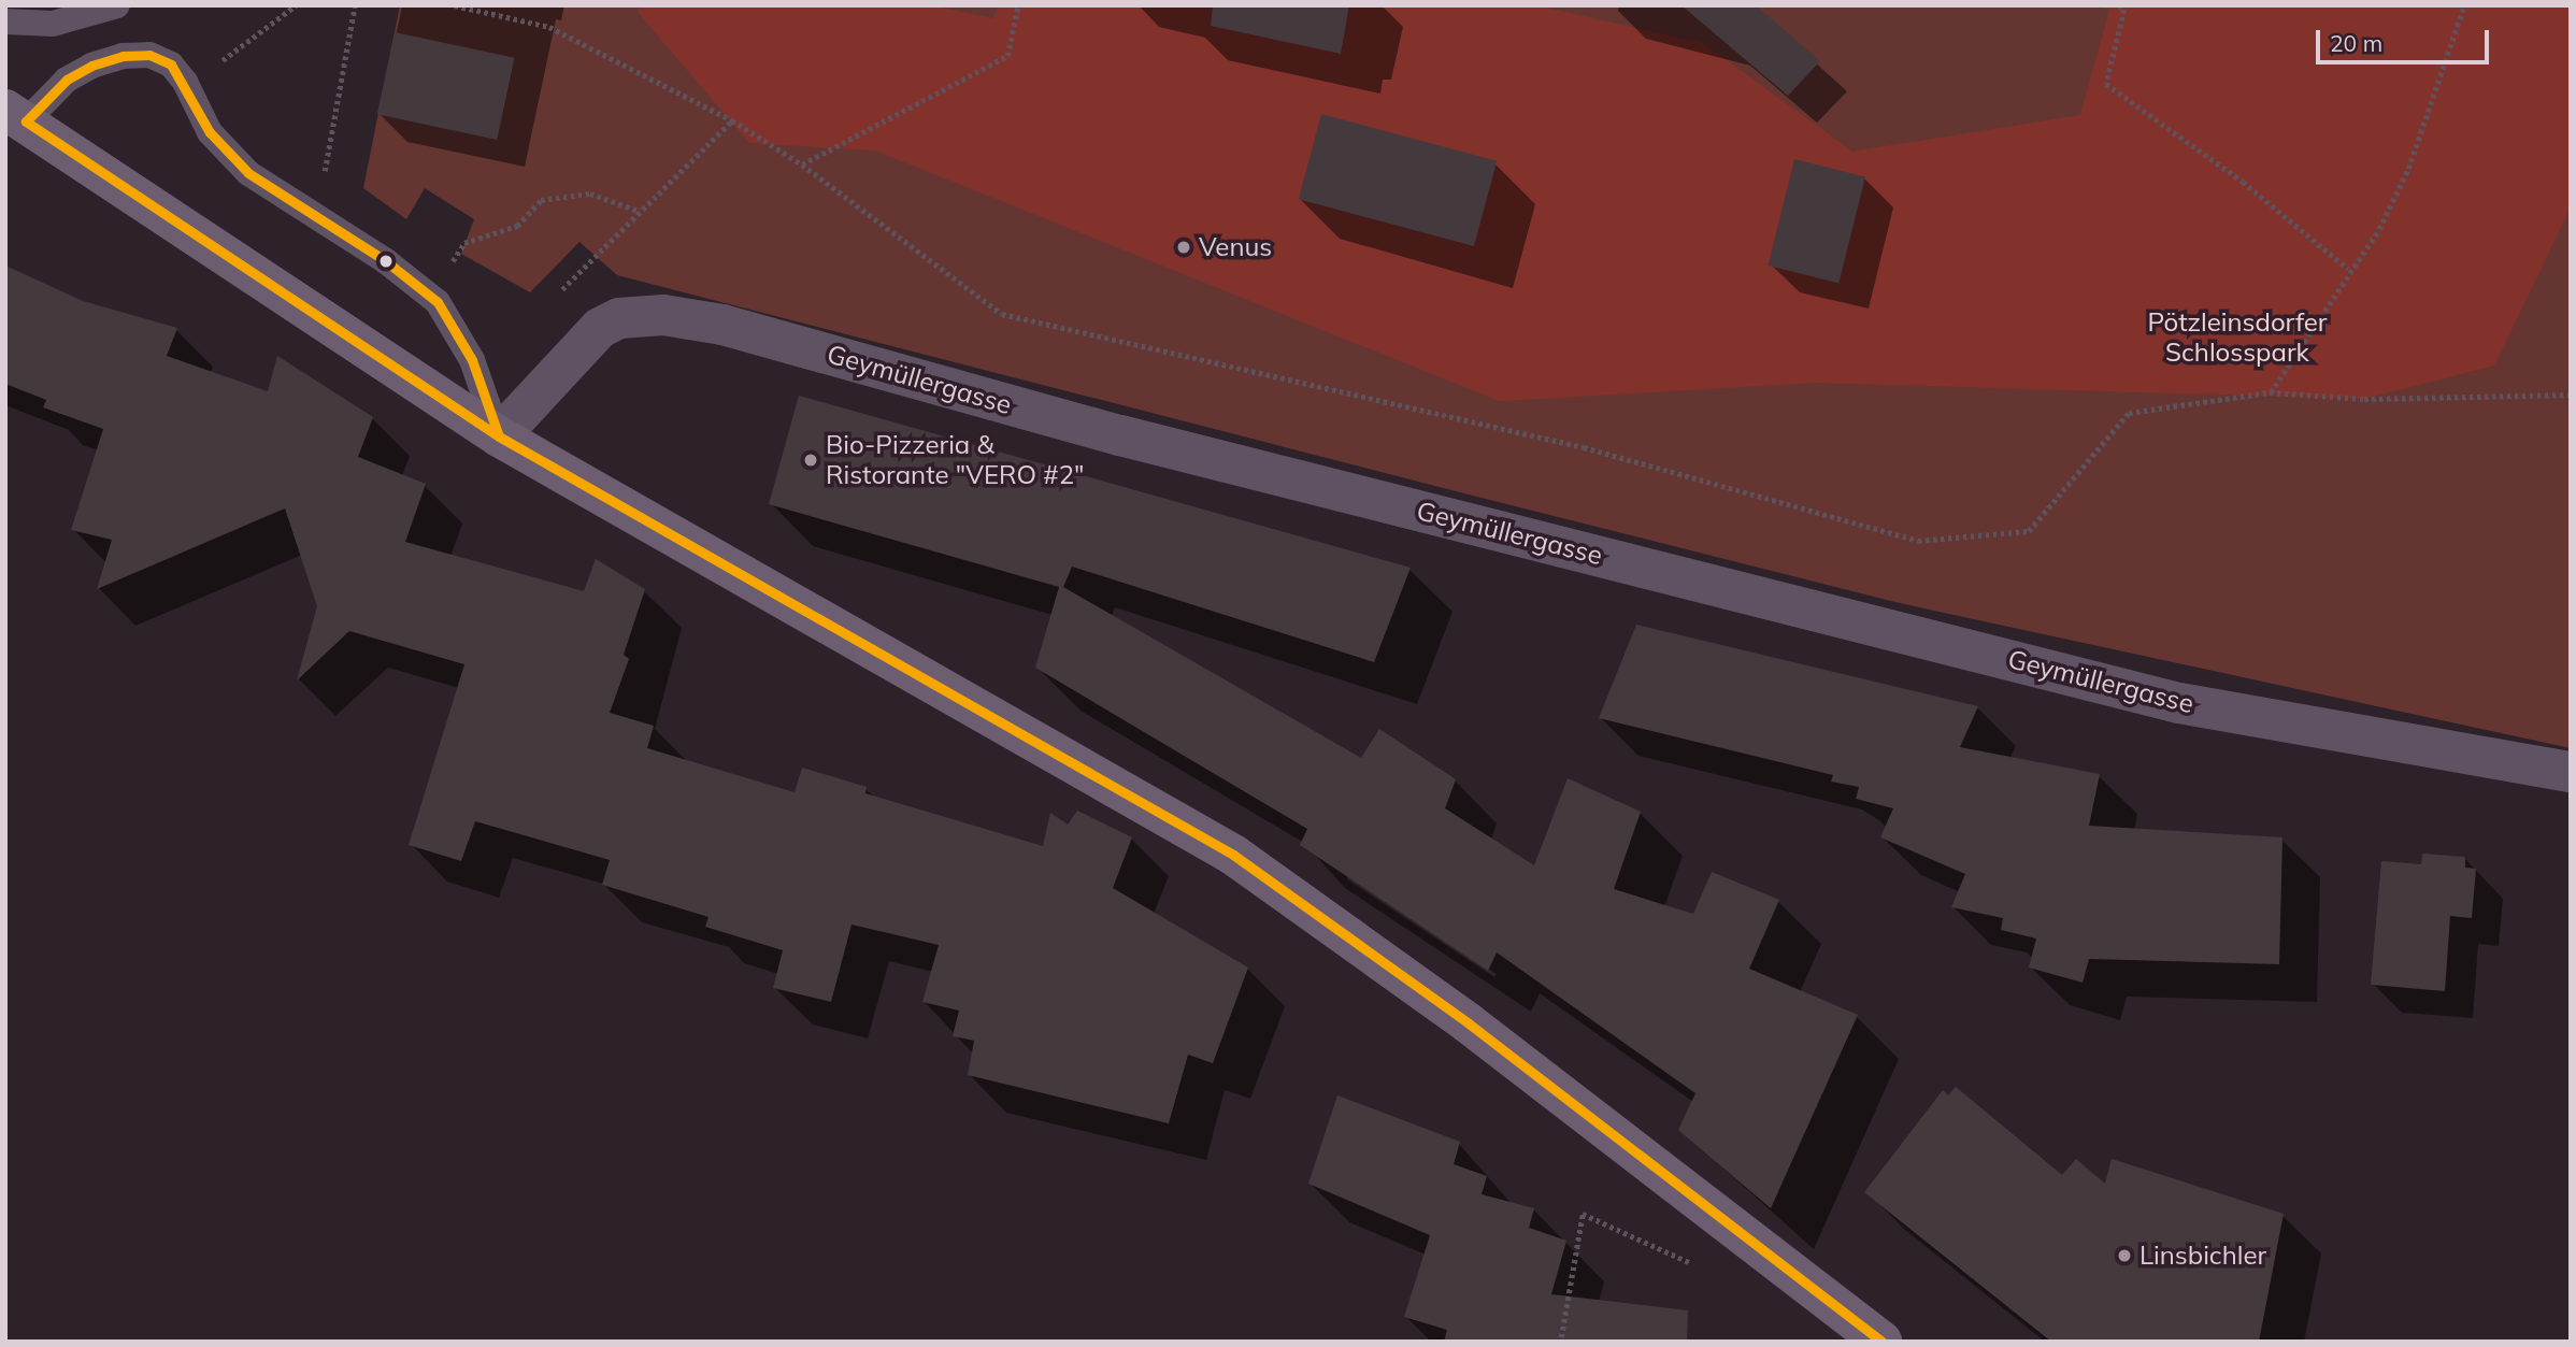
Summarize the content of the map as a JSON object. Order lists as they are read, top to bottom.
{
  "streets": {
    "street": ["Geymüllergasse"]
  },
  "parks": ["Pötzleinsdorfer Schlosspark"],
  "places": ["Venus", "Bio-Pizzeria & Ristorante \"VERO #2\"", "Linsbichler"],
  "scale_bar": "20 m"
}
